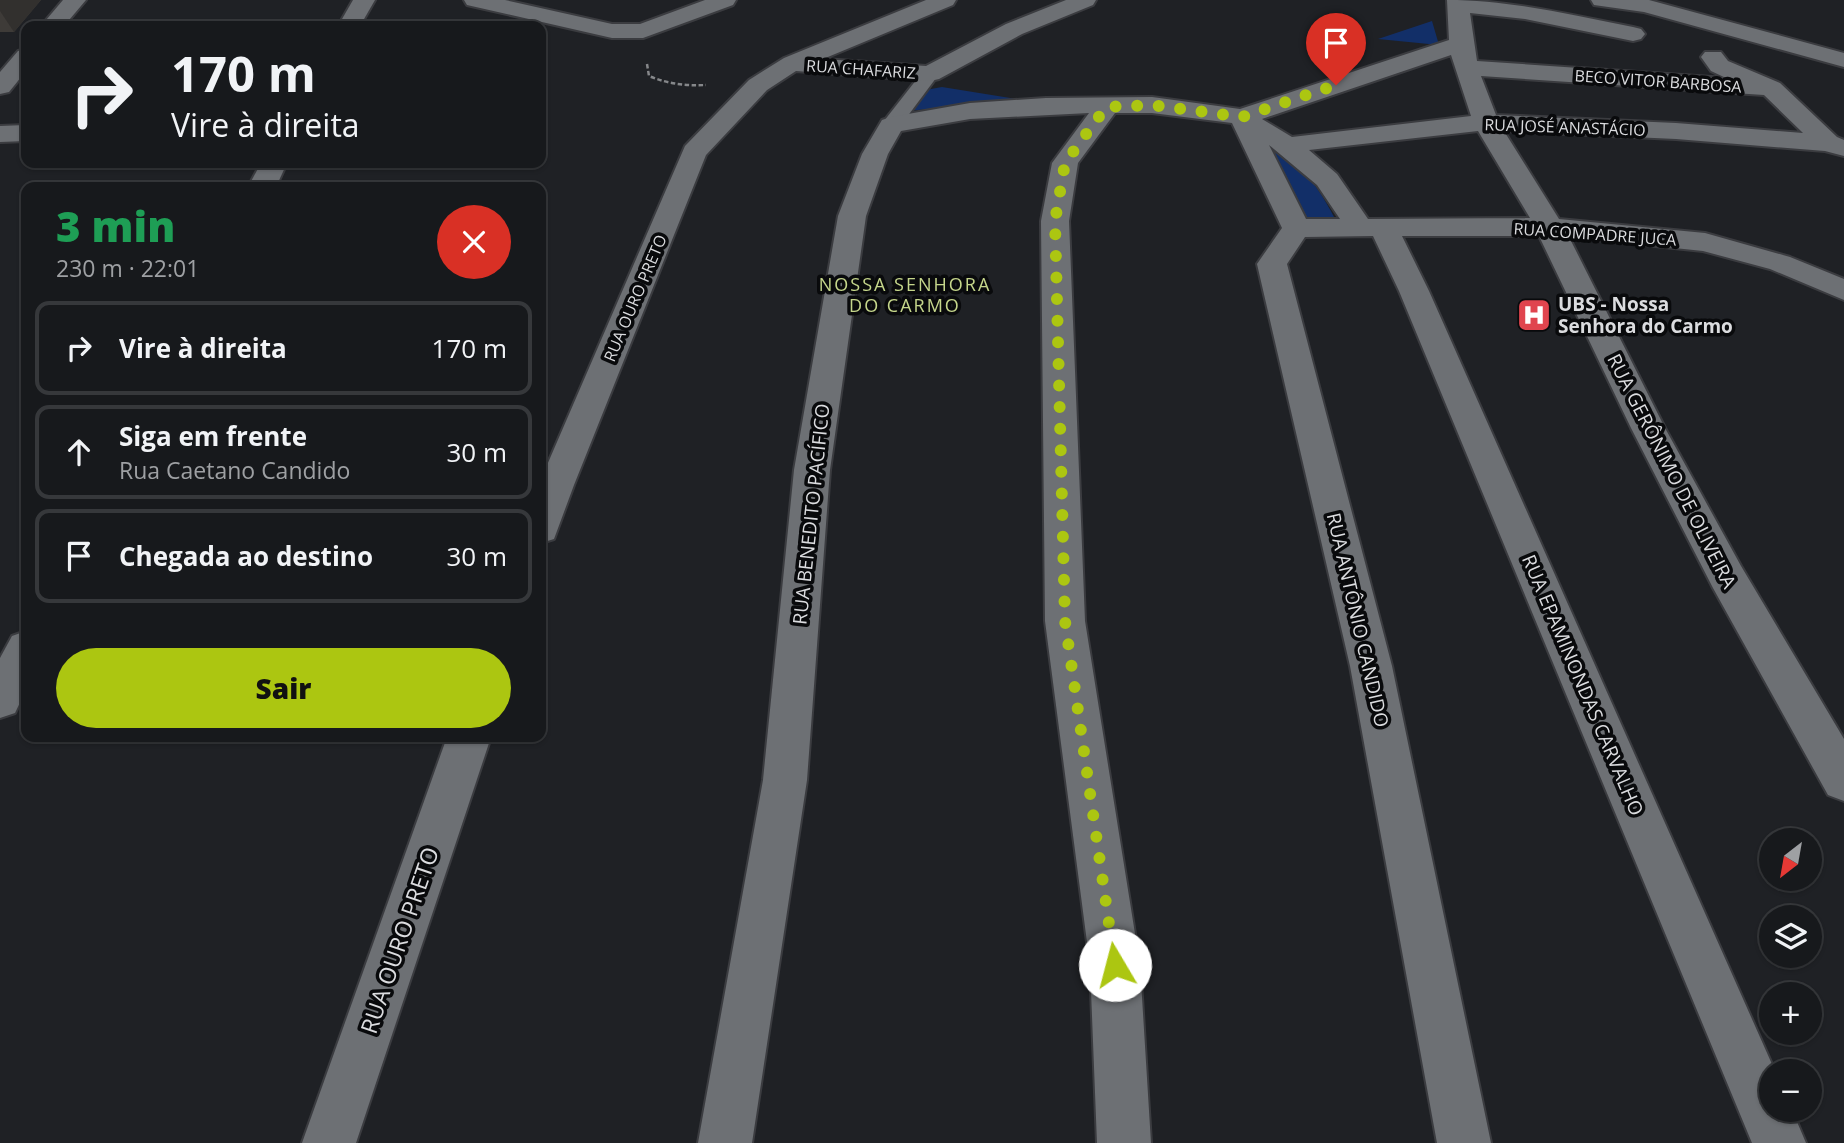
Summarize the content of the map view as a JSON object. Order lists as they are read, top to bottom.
{
  "streets": {
    "street": [
      "RUA CHAFARIZ",
      "BECO VITOR BARBOSA",
      "RUA JOSÉ ANASTÁCIO",
      "RUA COMPADRE JUCA",
      "RUA OURO PRETO",
      "RUA GERÔNIMO DE OLIVEIRA",
      "RUA BENEDITO PACÍFICO",
      "RUA ANTÔNIO CANDIDO",
      "RUA EPAMINONDAS CARVALHO"
    ]
  },
  "crossings": [
    ["RUA CHAFARIZ", "RUA OURO PRETO"],
    ["RUA CHAFARIZ", "RUA BENEDITO PACÍFICO"],
    ["BECO VITOR BARBOSA", "RUA GERÔNIMO DE OLIVEIRA"],
    ["RUA JOSÉ ANASTÁCIO", "RUA GERÔNIMO DE OLIVEIRA"],
    ["RUA JOSÉ ANASTÁCIO", "RUA EPAMINONDAS CARVALHO"],
    ["RUA COMPADRE JUCA", "RUA GERÔNIMO DE OLIVEIRA"],
    ["RUA COMPADRE JUCA", "RUA ANTÔNIO CANDIDO"],
    ["RUA COMPADRE JUCA", "RUA EPAMINONDAS CARVALHO"],
    ["RUA BENEDITO PACÍFICO", "RUA EPAMINONDAS CARVALHO"]
  ],
  "districts": ["NOSSA SENHORA DO CARMO"],
  "places": {
    "hospital": ["UBS - Nossa Senhora do Carmo"]
  },
  "north": "bottom left",
  "page": {
    "turn": ["170 m", "Vire à direita"],
    "heading": ["3 min", "230 m · 22:01"],
    "list": [
      {
        "name": "Vire à direita",
        "value": "170 m"
      },
      {
        "name": "Siga em frente",
        "note": "Rua Caetano Candido",
        "value": "30 m"
      },
      {
        "name": "Chegada ao destino",
        "value": "30 m"
      }
    ],
    "buttons": "Sair",
    "map_buttons": ["+", "−"]
  }
}
